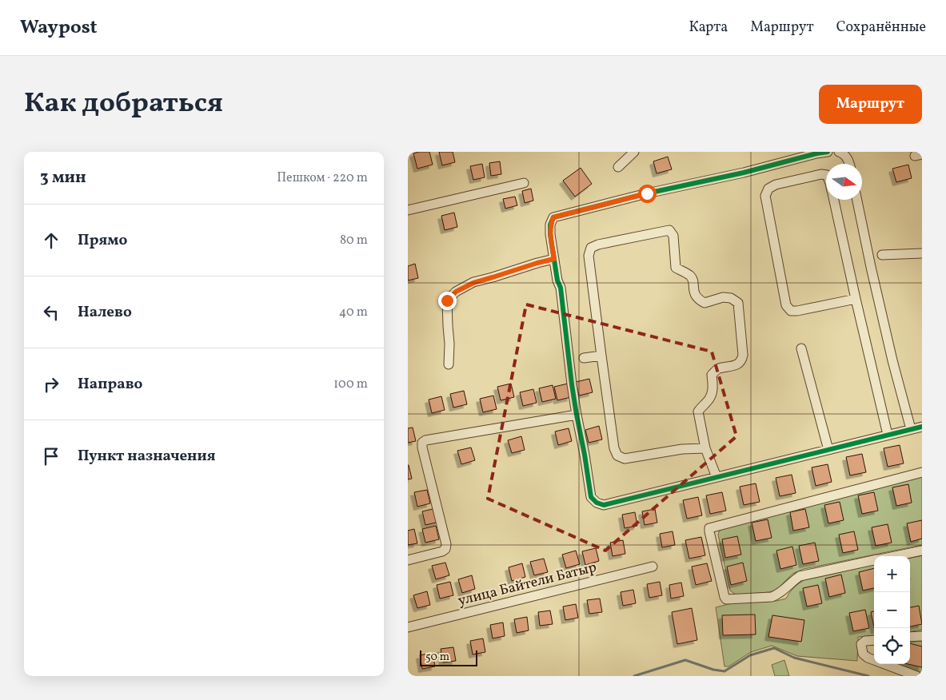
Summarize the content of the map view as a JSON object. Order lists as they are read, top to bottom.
{
  "streets": {
    "street": ["улица Байтели Батыр"]
  },
  "scale_bar": "50 m",
  "north": "right",
  "page": {
    "header": "Waypost",
    "nav": ["Карта", "Маршрут", "Сохранённые"],
    "title": "Как добраться",
    "buttons": "Маршрут",
    "heading": ["3 мин", "Пешком · 220 m"],
    "list": [
      ["Прямо", "80 m"],
      ["Налево", "40 m"],
      ["Направо", "100 m"],
      "Пункт назначения"
    ],
    "map_buttons": ["+", "−"],
    "scale": "50 m"
  }
}
